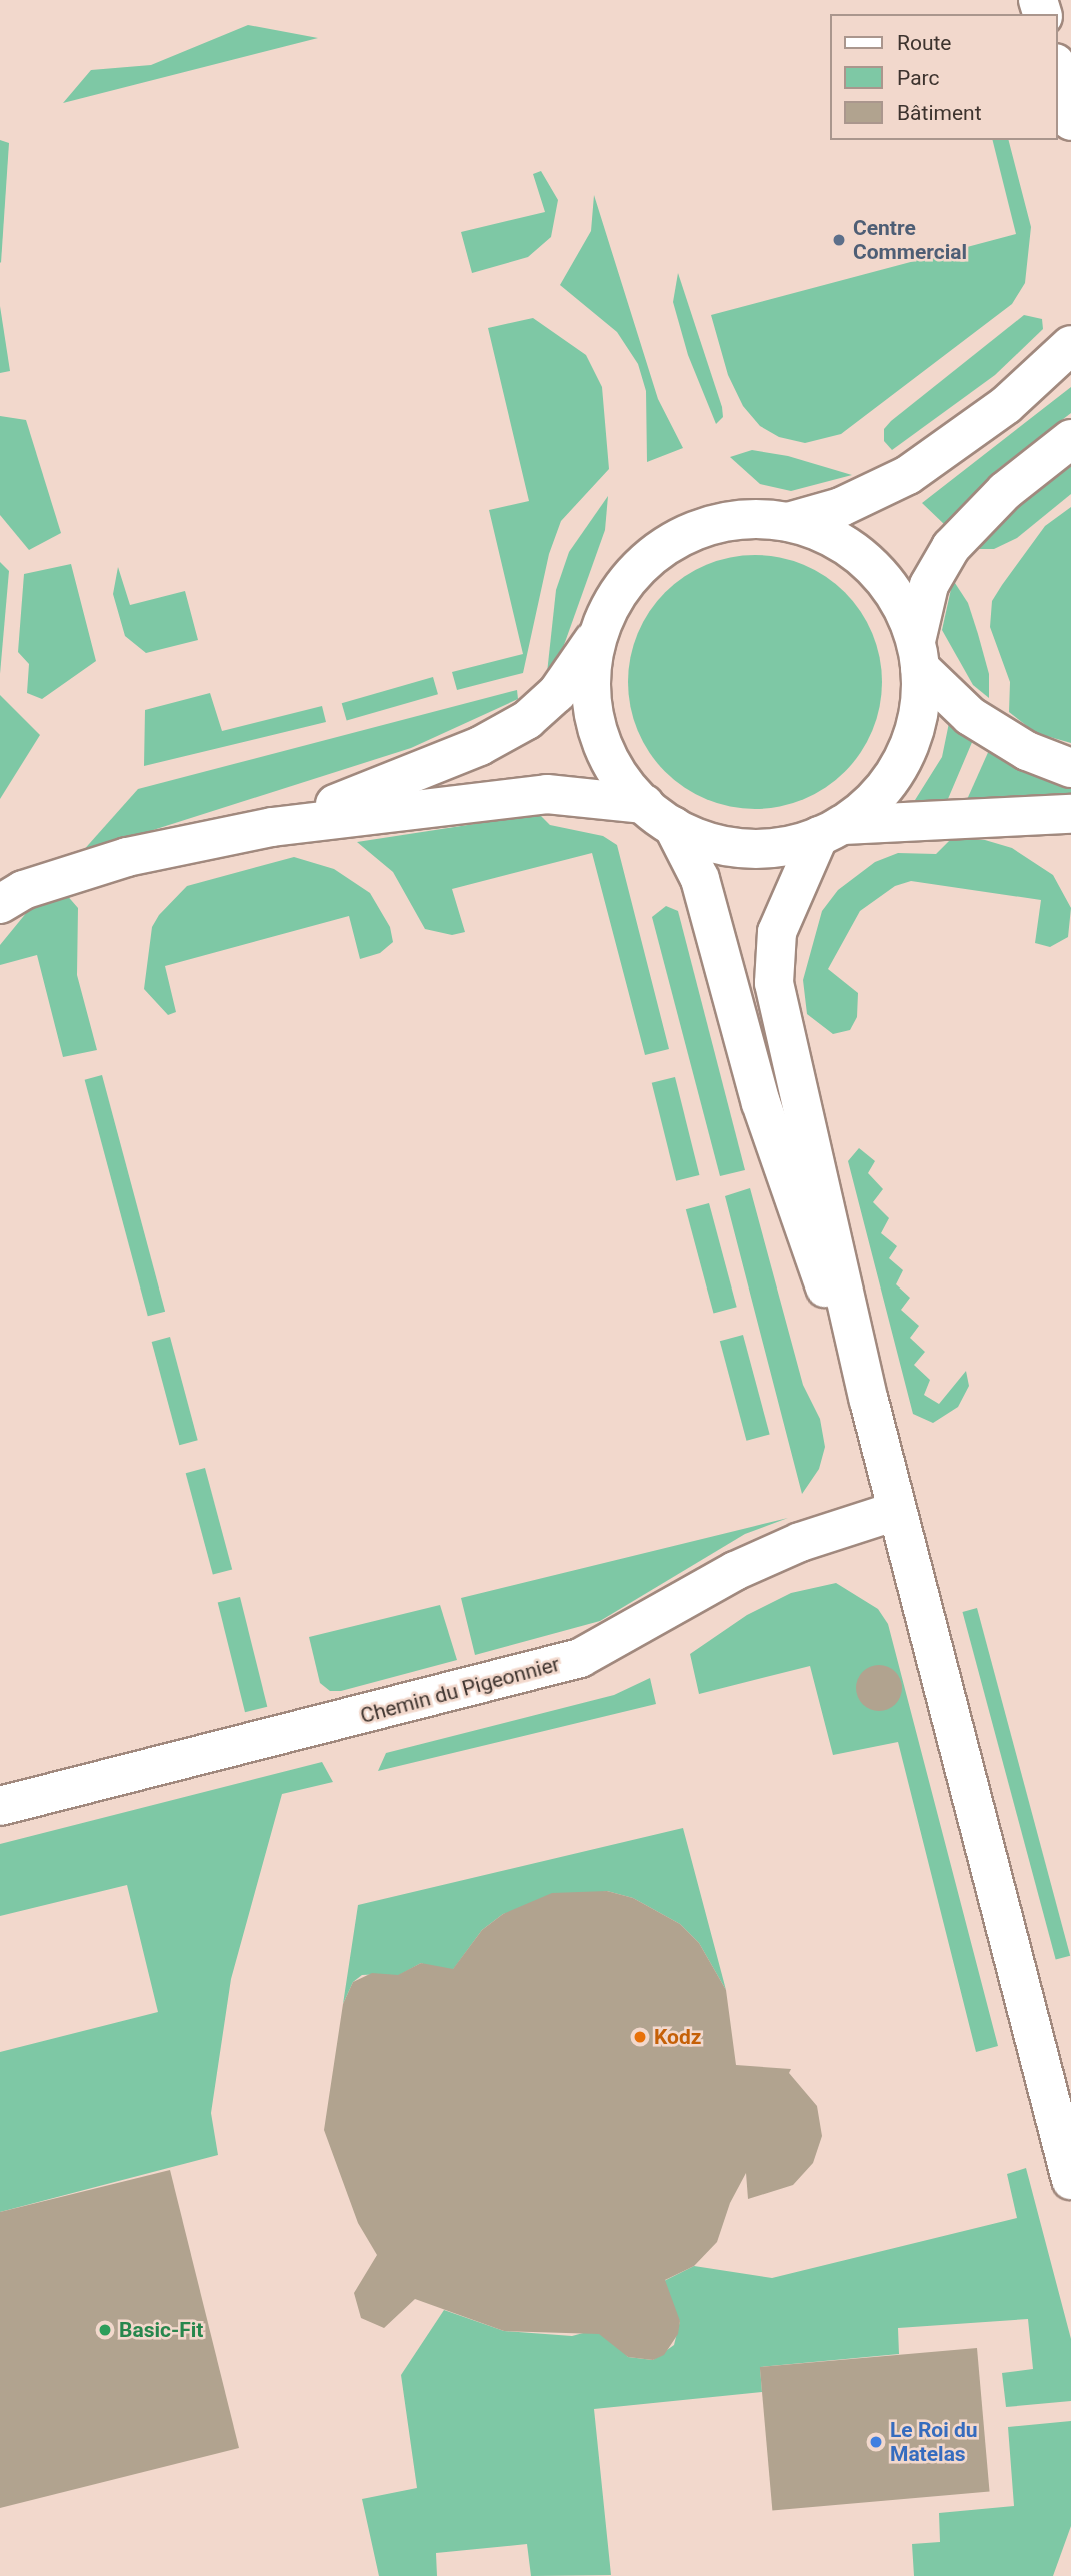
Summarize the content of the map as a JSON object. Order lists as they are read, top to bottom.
{
  "streets": {
    "main road": ["Chemin du Pigeonnier"]
  },
  "places": [
    "Centre Commercial",
    "Kodz",
    "Basic-Fit",
    "Le Roi du Matelas"
  ],
  "legend": ["Route", "Parc", "Bâtiment"]
}
